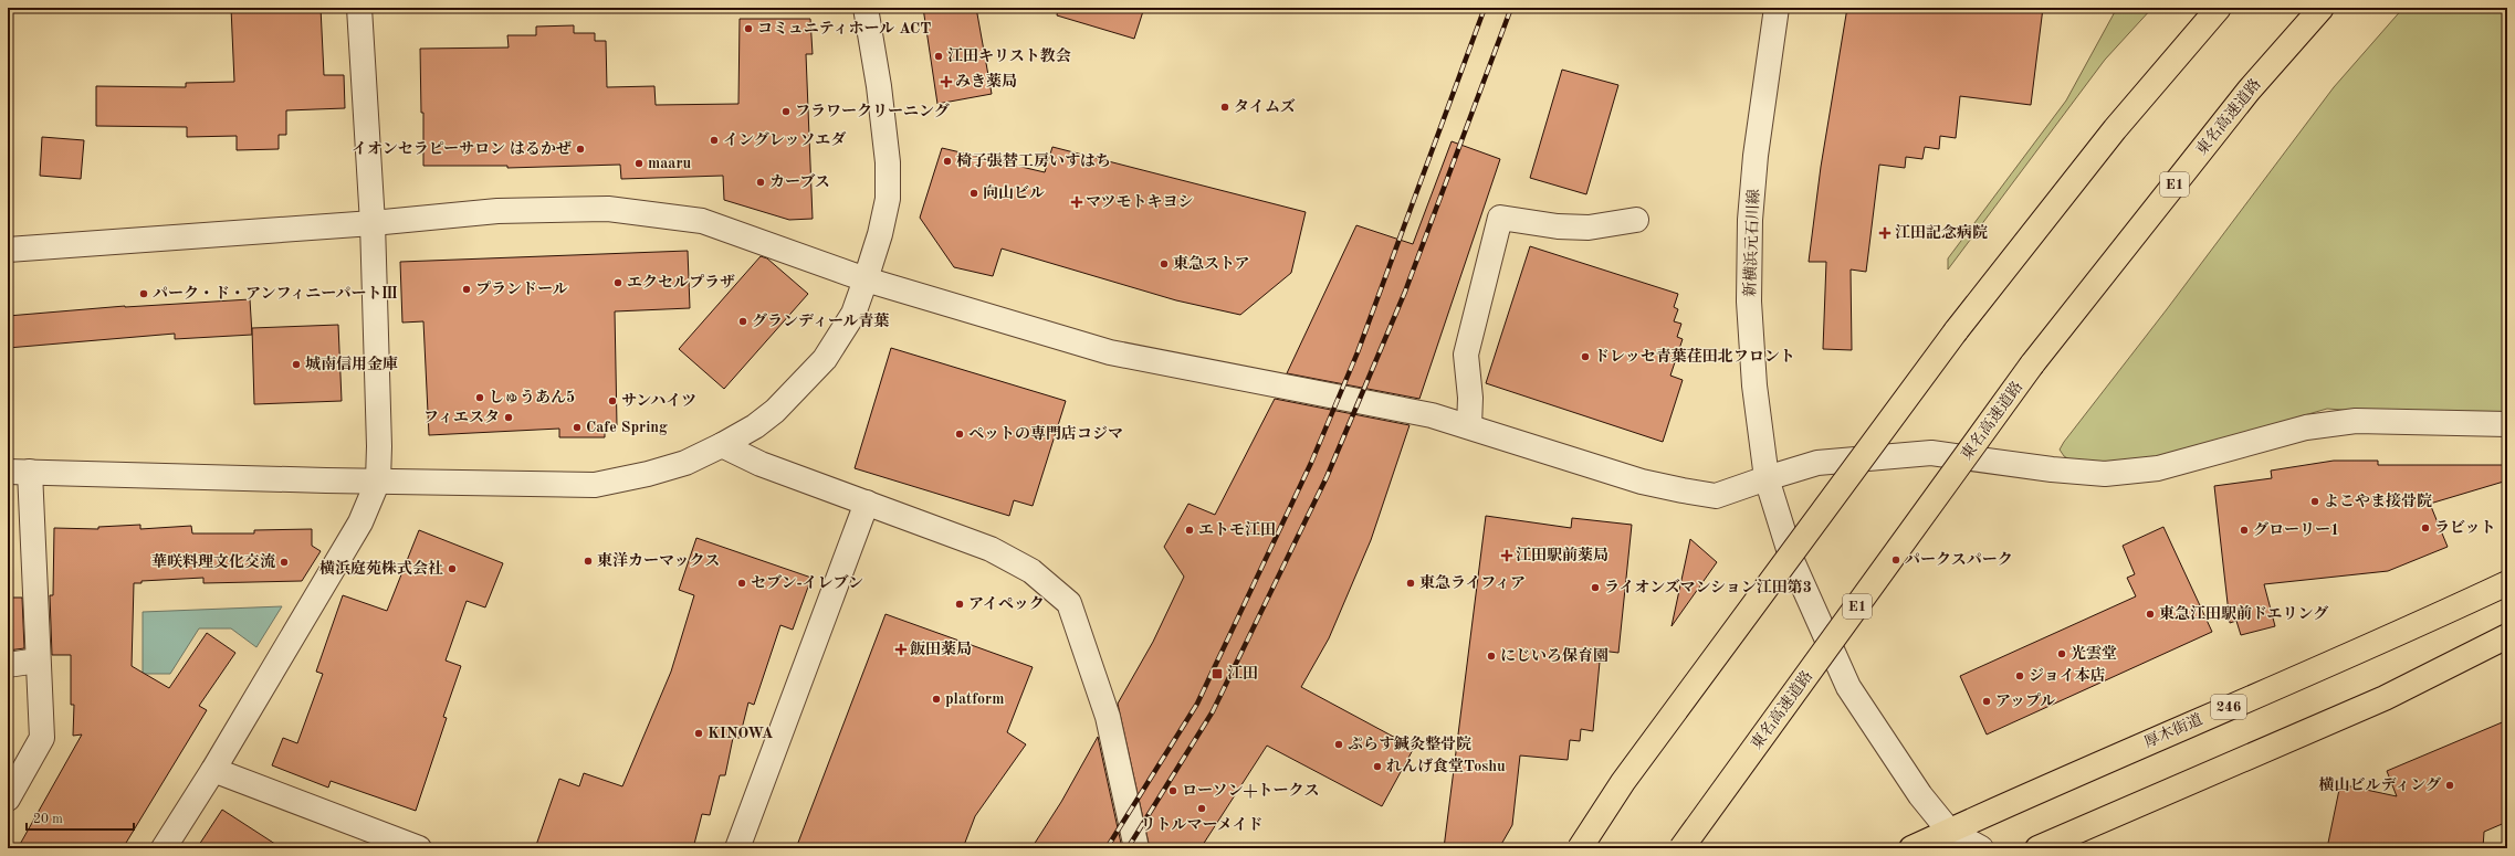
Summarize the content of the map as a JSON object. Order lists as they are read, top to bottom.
{
  "streets": {
    "highway": [
      "東名高速道路",
      "E1",
      "246",
      "厚木街道"
    ],
    "street": ["新横浜元石川線"]
  },
  "crossings": [
    ["新横浜元石川線", "厚木街道"]
  ],
  "places": {
    "other": [
      "コミュニティホール ACT",
      "江田キリスト教会",
      "タイムズ",
      "フラワークリーニング",
      "イングレッソエダ",
      "イオンセラピーサロン はるかぜ",
      "椅子張替工房いすはち",
      "maaru",
      "カーブス",
      "向山ビル",
      "東急ストア",
      "エクセルプラザ",
      "プランドール",
      "パーク・ド・アンフィニーパートⅢ",
      "グランディール青葉",
      "ドレッセ青葉荏田北フロント",
      "城南信用金庫",
      "しゅうあん5",
      "サンハイツ",
      "フィエスタ",
      "Cafe Spring",
      "ペットの専門店コジマ",
      "よこやま接骨院",
      "ラビット",
      "エトモ江田",
      "グローリー1",
      "パークスパーク",
      "東洋カーマックス",
      "華咲料理文化交流",
      "横浜庭苑株式会社",
      "セブン-イレブン",
      "東急ライフィア",
      "ライオンズマンション江田第3",
      "アイペック",
      "東急江田駅前ドエリング",
      "光雲堂",
      "にじいろ保育園",
      "ジョイ本店",
      "platform",
      "アップル",
      "KINOWA",
      "ぷらす鍼灸整骨院",
      "れんげ食堂Toshu",
      "横山ビルディング",
      "ローソン+トークス",
      "リトルマーメイド"
    ],
    "health": [
      "みき薬局",
      "マツモトキヨシ",
      "江田記念病院",
      "江田駅前薬局",
      "飯田薬局"
    ],
    "transit": ["江田"]
  },
  "scale_bar": "20 m"
}
